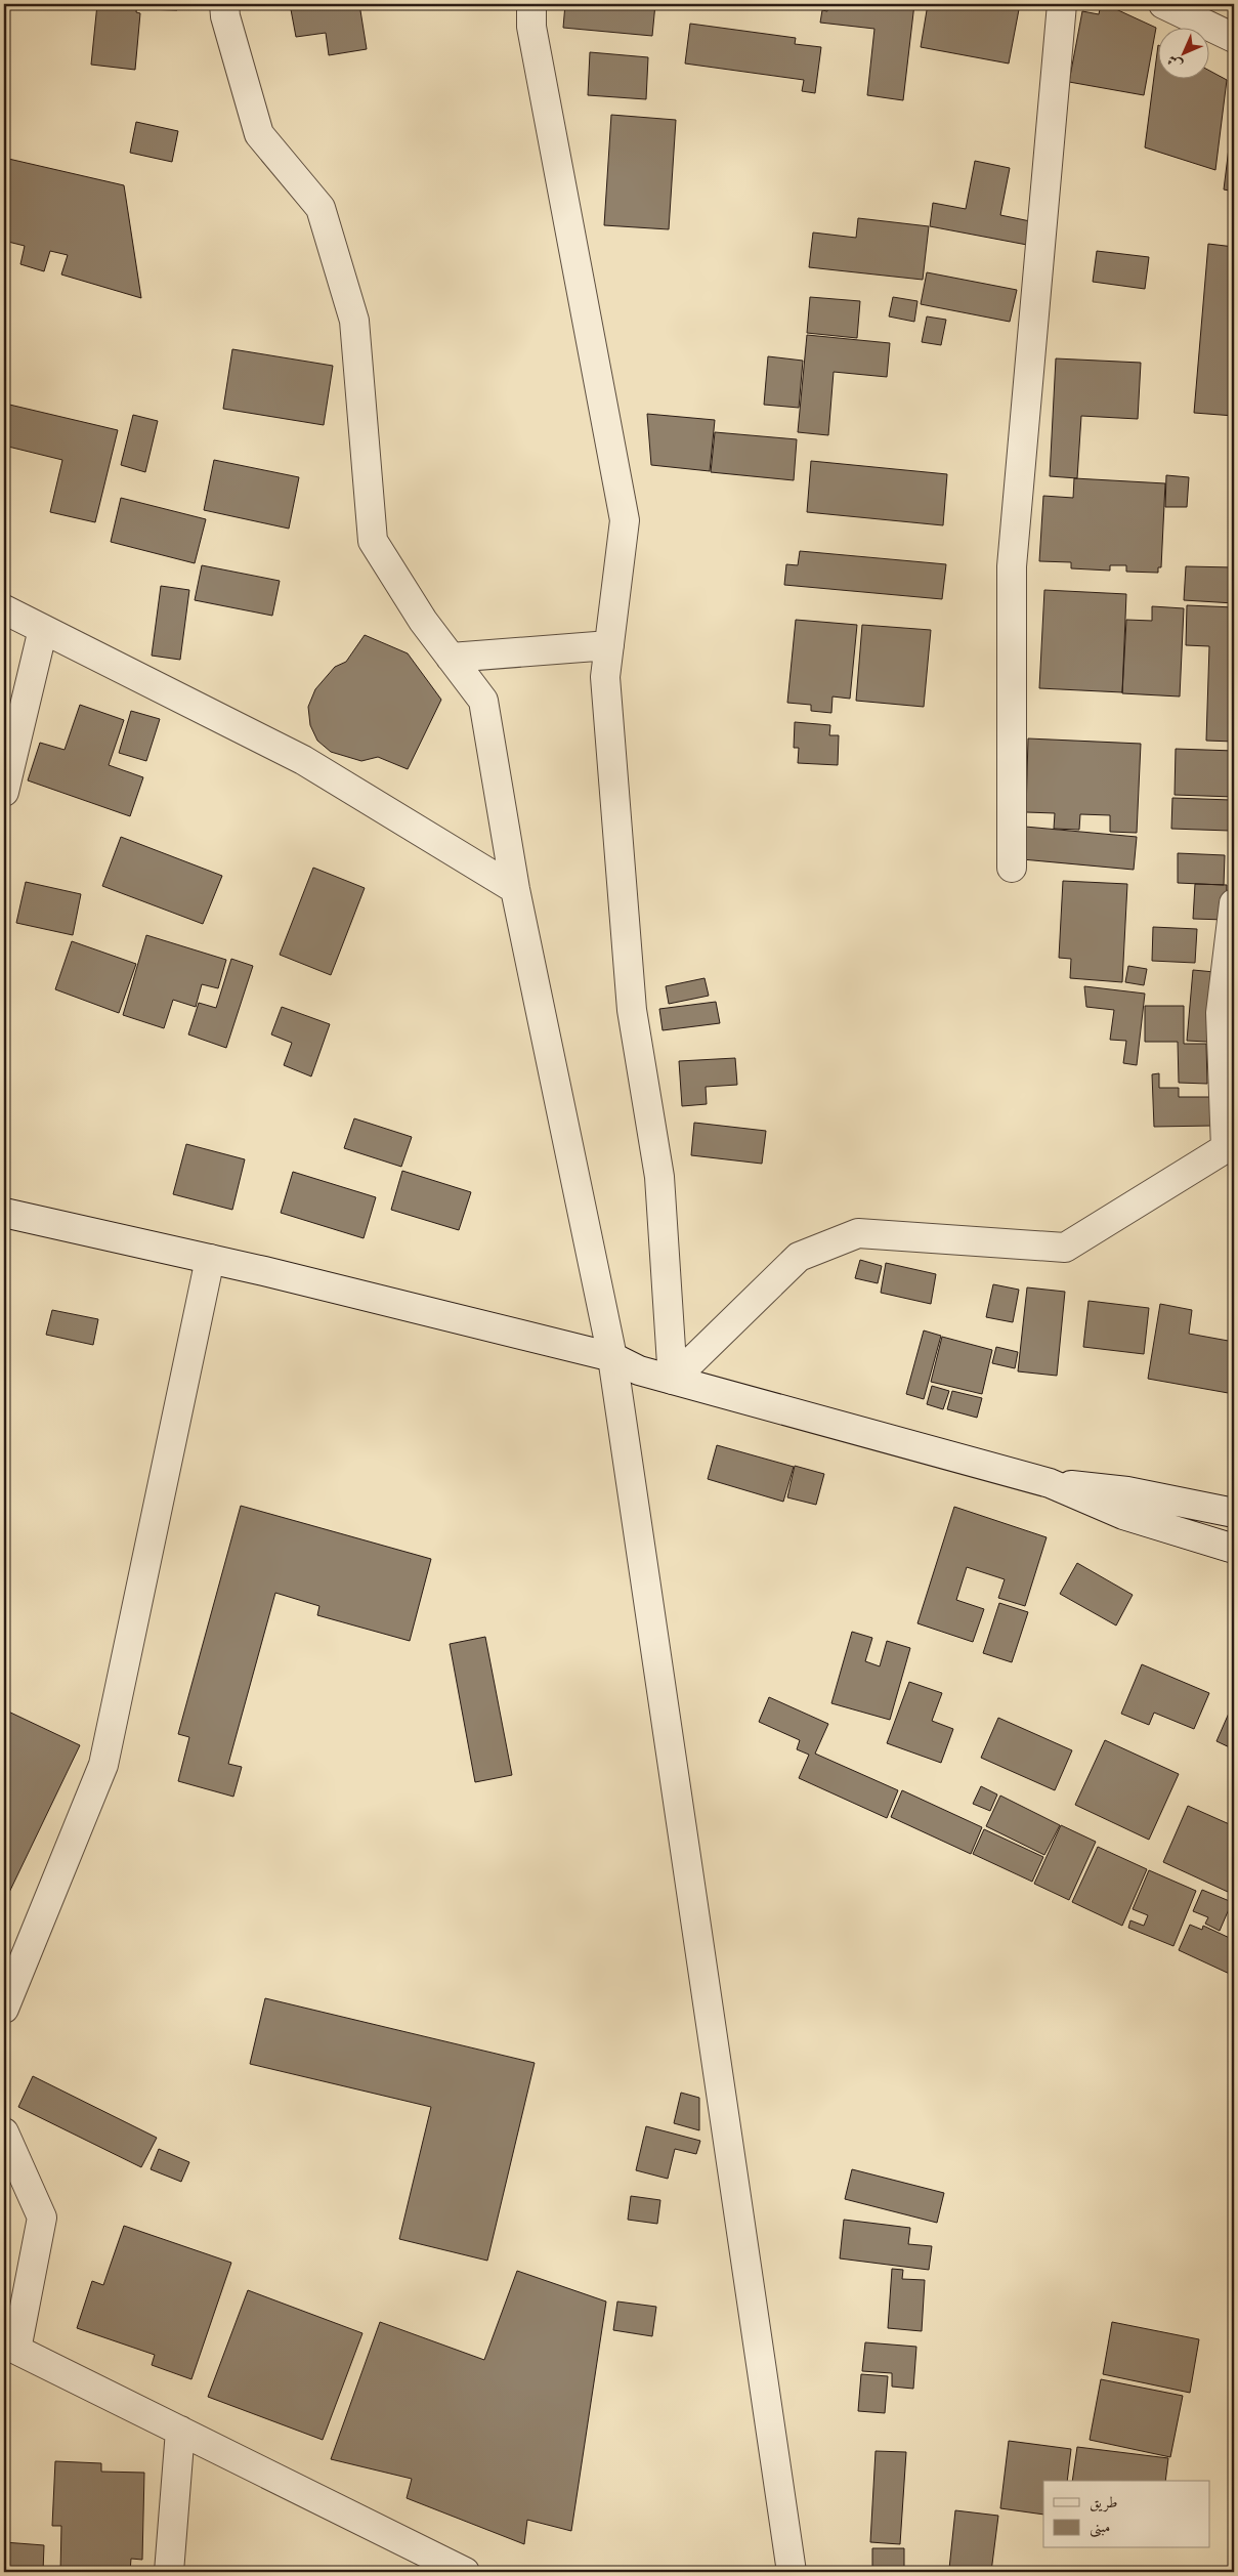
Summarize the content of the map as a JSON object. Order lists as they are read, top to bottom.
{
  "legend": ["طريق", "مبنى"],
  "north": "bottom left"
}
